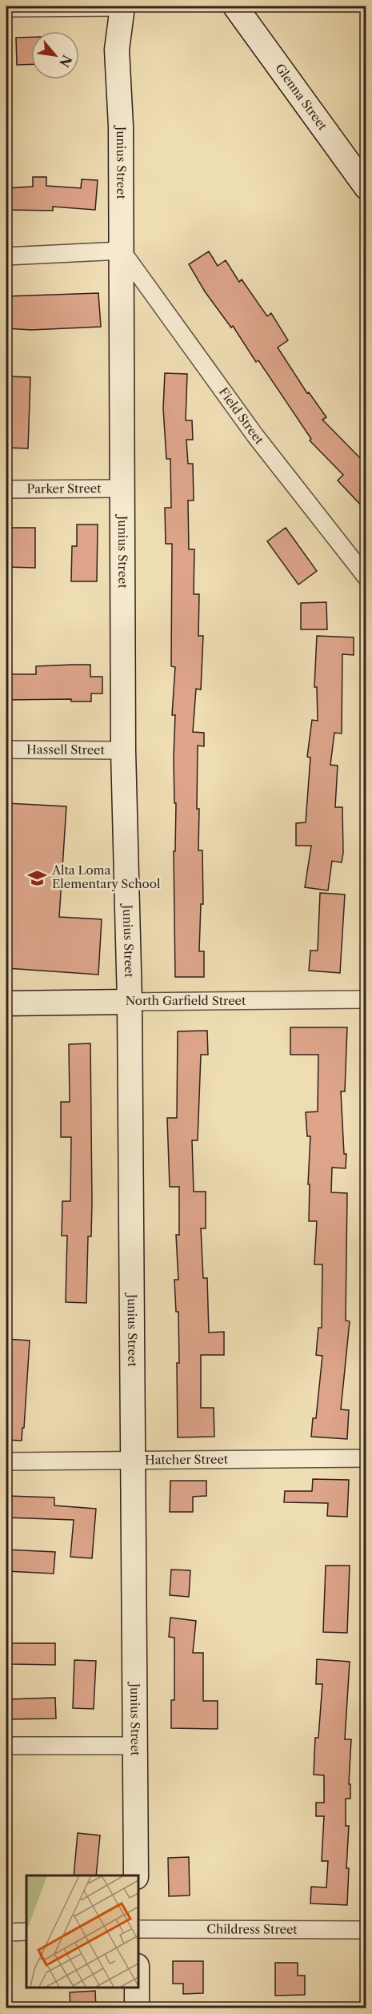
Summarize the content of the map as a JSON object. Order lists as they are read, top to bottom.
{
  "streets": {
    "street": [
      "Glenna Street",
      "Junius Street",
      "Field Street",
      "Parker Street",
      "Hassell Street",
      "North Garfield Street",
      "Hatcher Street",
      "Childress Street"
    ]
  },
  "crossings": [
    ["Junius Street", "Field Street"],
    ["Junius Street", "Parker Street"],
    ["Junius Street", "Hassell Street"],
    ["Junius Street", "North Garfield Street"],
    ["Junius Street", "Hatcher Street"]
  ],
  "places": {
    "school or university": ["Alta Loma Elementary School"]
  },
  "north": "bottom right"
}
